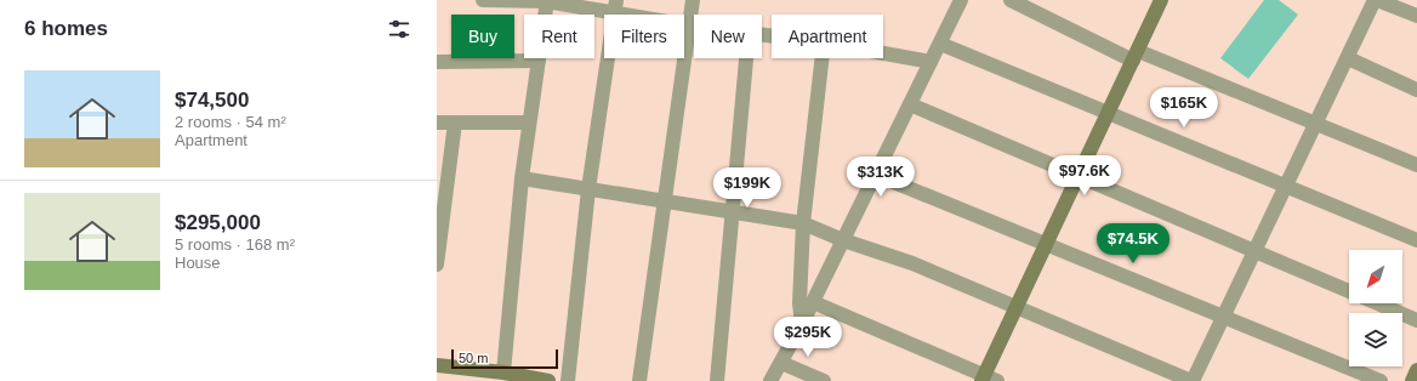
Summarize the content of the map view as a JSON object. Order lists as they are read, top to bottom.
{
  "scale_bar": "50 m",
  "north": "bottom left",
  "page": {
    "heading": "6 homes",
    "chip": [
      "Buy",
      "Rent",
      "Filters",
      "New",
      "Apartment"
    ],
    "list": [
      {
        "name": "$74,500",
        "note": "2 rooms · 54 m² · Apartment"
      },
      {
        "name": "$295,000",
        "note": "5 rooms · 168 m² · House"
      }
    ],
    "price": [
      "$165K",
      "$97.6K",
      "$313K",
      "$199K",
      "$74.5K",
      "$295K"
    ],
    "scale": "50 m"
  }
}
